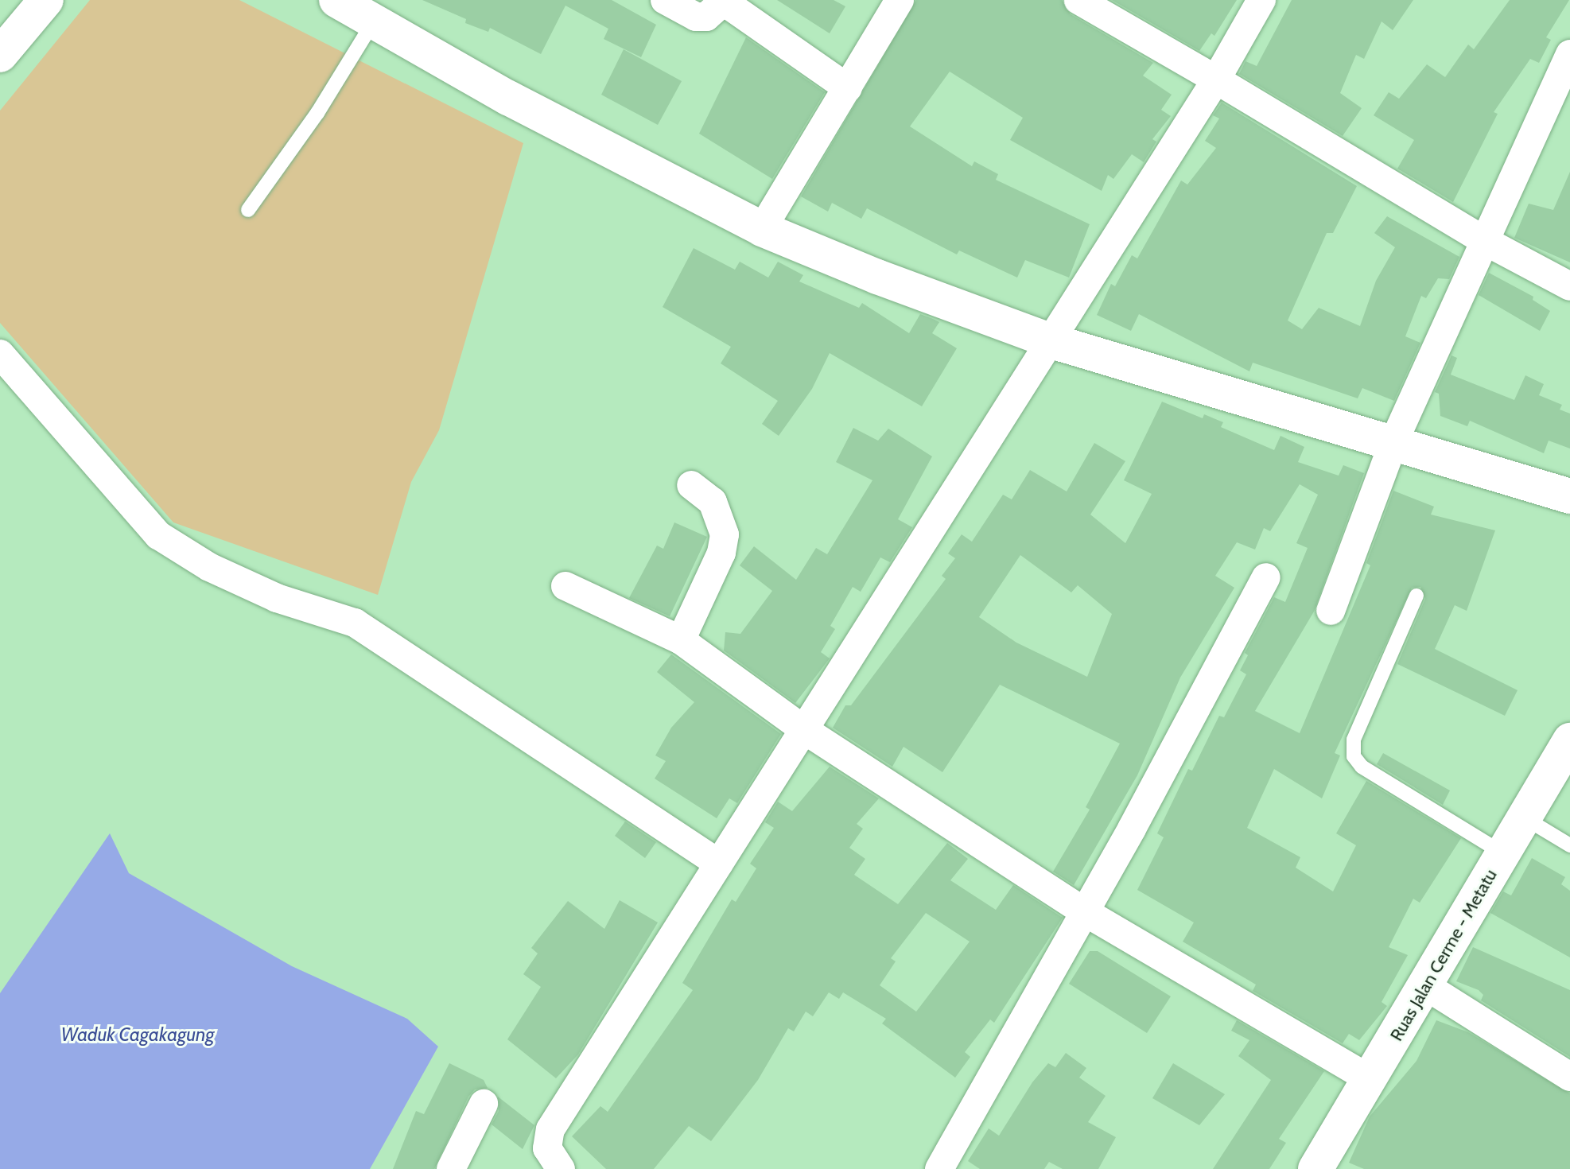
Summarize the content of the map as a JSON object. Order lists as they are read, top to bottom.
{
  "streets": {
    "main road": ["Ruas Jalan Cerme - Metatu"]
  },
  "water": ["Waduk Cagakagung"]
}
